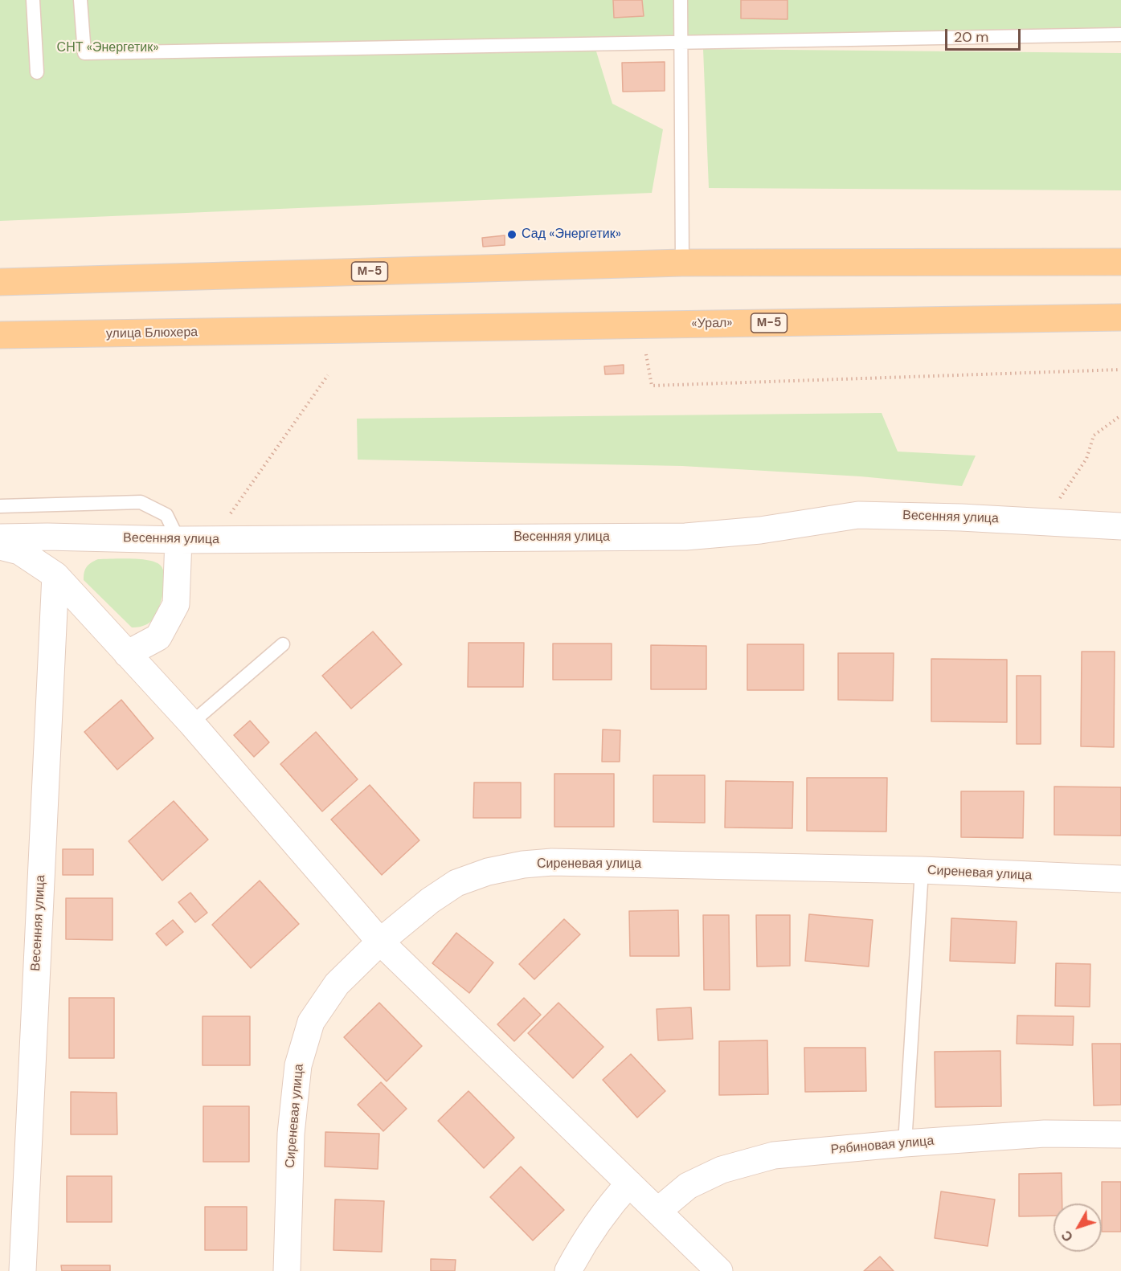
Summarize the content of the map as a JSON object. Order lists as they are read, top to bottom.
{
  "streets": {
    "main road": ["М-5", "«Урал»", "улица Блюхера"],
    "street": ["Весенняя улица", "Сиреневая улица", "Рябиновая улица"]
  },
  "crossings": [
    ["«Урал»", "улица Блюхера"]
  ],
  "parks": ["СНТ «Энергетик»"],
  "places": ["Сад «Энергетик»"],
  "scale_bar": "20 m",
  "north": "bottom left"
}
